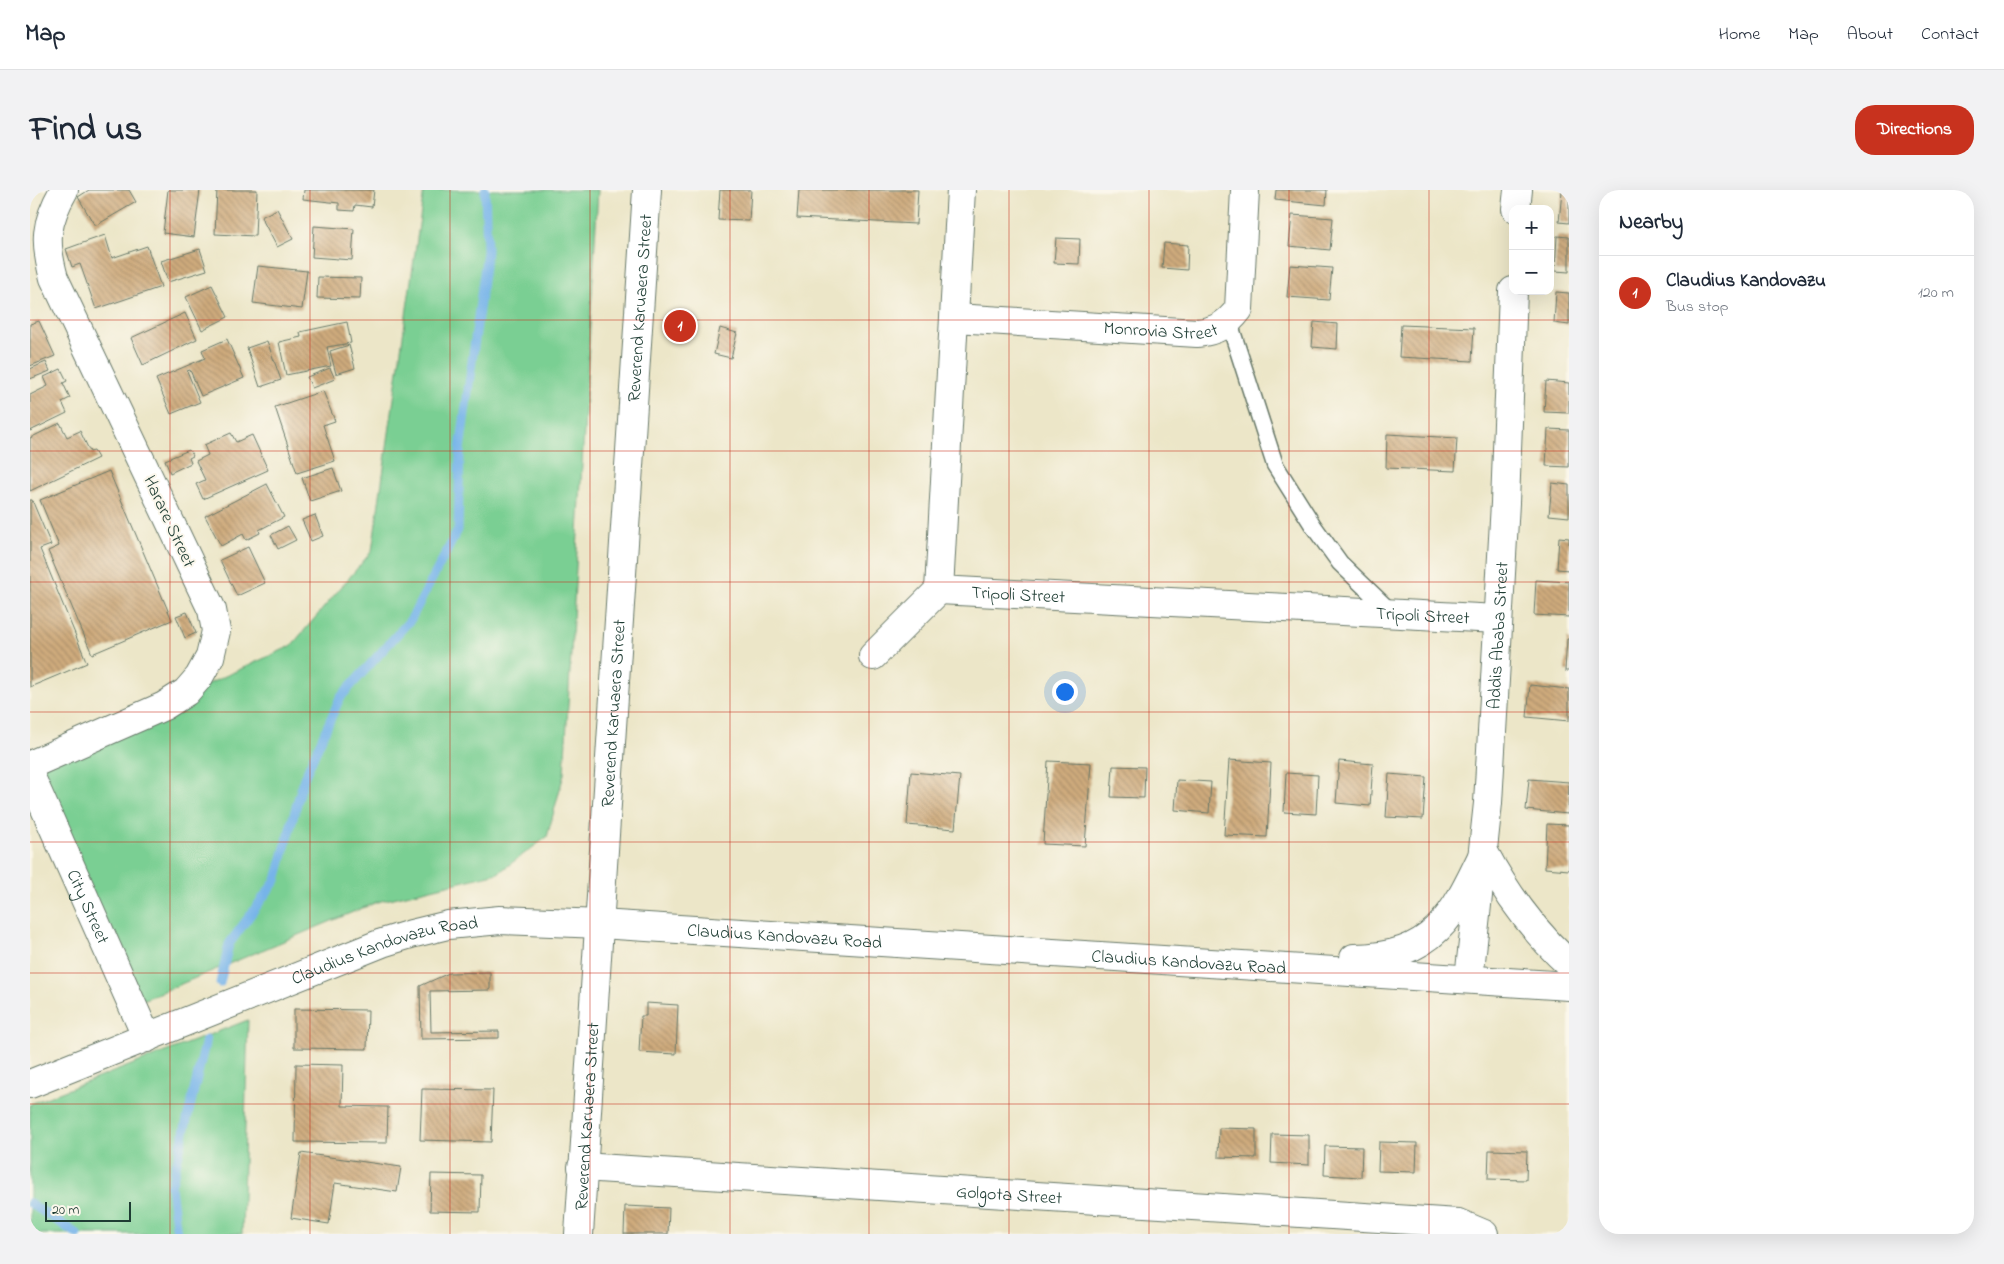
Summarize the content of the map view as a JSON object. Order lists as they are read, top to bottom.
{
  "streets": {
    "street": [
      "Reverend Karuaera Street",
      "Monrovia Street",
      "Harare Street",
      "Tripoli Street",
      "Addis Ababa Street",
      "City Street",
      "Claudius Kandovazu Road",
      "Golgota Street"
    ]
  },
  "crossings": [
    ["Reverend Karuaera Street", "Claudius Kandovazu Road"],
    ["Reverend Karuaera Street", "Golgota Street"],
    ["Tripoli Street", "Addis Ababa Street"],
    ["Addis Ababa Street", "Claudius Kandovazu Road"],
    ["City Street", "Claudius Kandovazu Road"]
  ],
  "scale_bar": "20 m",
  "page": {
    "header": "Map",
    "nav": [
      "Home",
      "Map",
      "About",
      "Contact"
    ],
    "title": "Find us",
    "buttons": "Directions",
    "heading": "Nearby",
    "map_buttons": ["+", "−"],
    "list": [
      {
        "mark": "1",
        "name": "Claudius Kandovazu",
        "note": "Bus stop",
        "value": "120 m"
      }
    ],
    "pins": "1",
    "scale": "20 m"
  }
}
